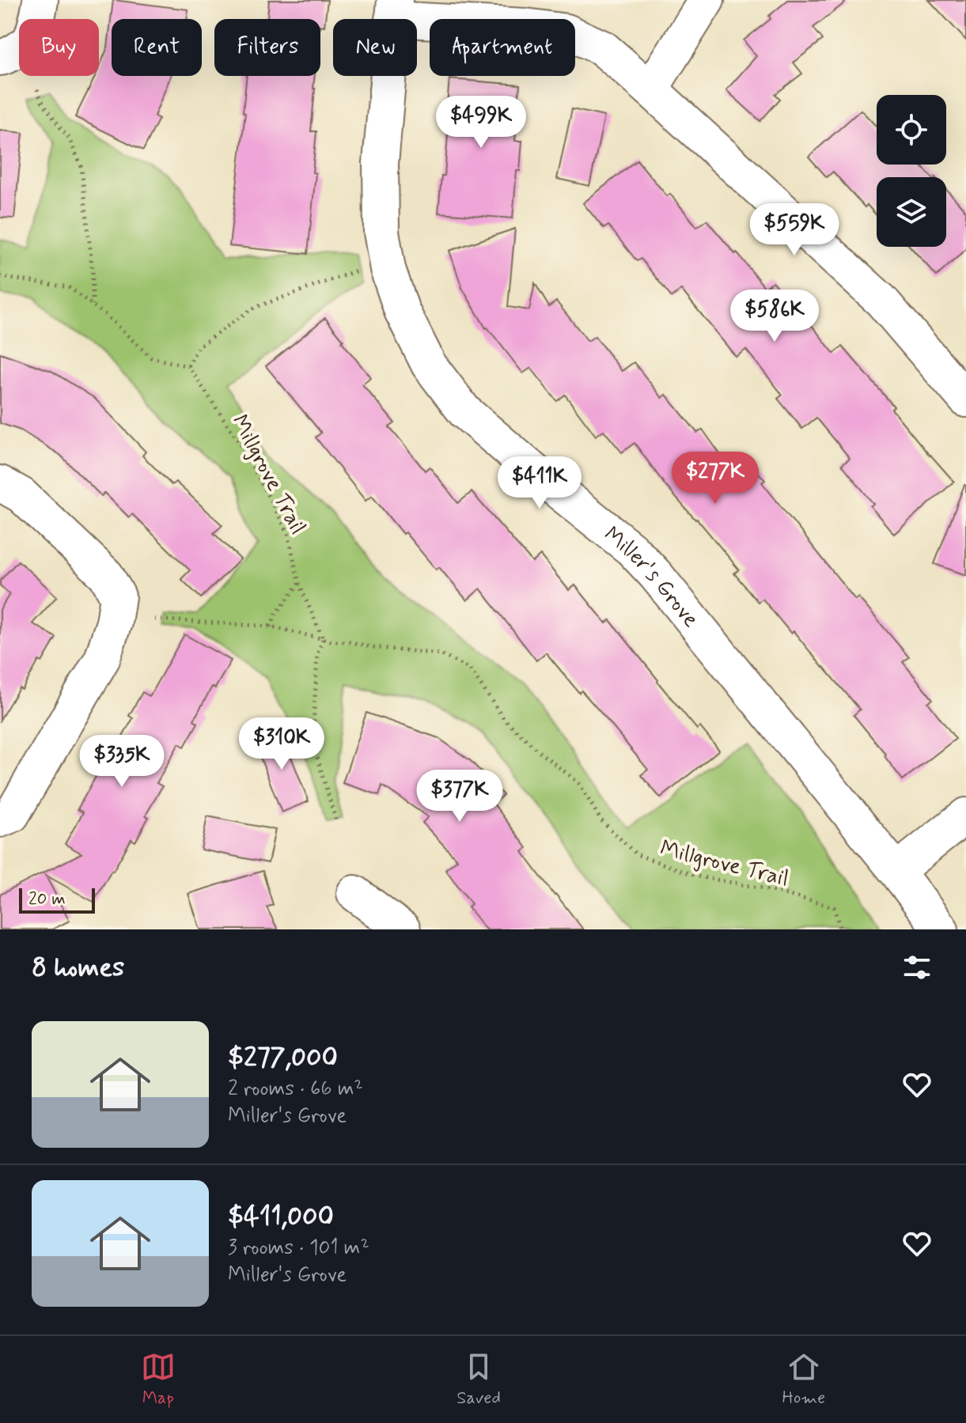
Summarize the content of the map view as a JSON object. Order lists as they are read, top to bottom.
{
  "streets": {
    "street": ["Miller's Grove"],
    "path": ["Millgrove Trail"]
  },
  "scale_bar": "20 m",
  "page": {
    "chip": [
      "Buy",
      "Rent",
      "Filters",
      "New",
      "Apartment"
    ],
    "price": [
      "$499K",
      "$559K",
      "$586K",
      "$277K",
      "$411K",
      "$310K",
      "$335K",
      "$377K"
    ],
    "scale": "20 m",
    "heading": "8 homes",
    "list": [
      {
        "name": "$277,000",
        "note": "2 rooms · 66 m² · Miller's Grove"
      },
      {
        "name": "$411,000",
        "note": "3 rooms · 101 m² · Miller's Grove"
      }
    ],
    "tabs": ["Map", "Saved", "Home"]
  }
}
